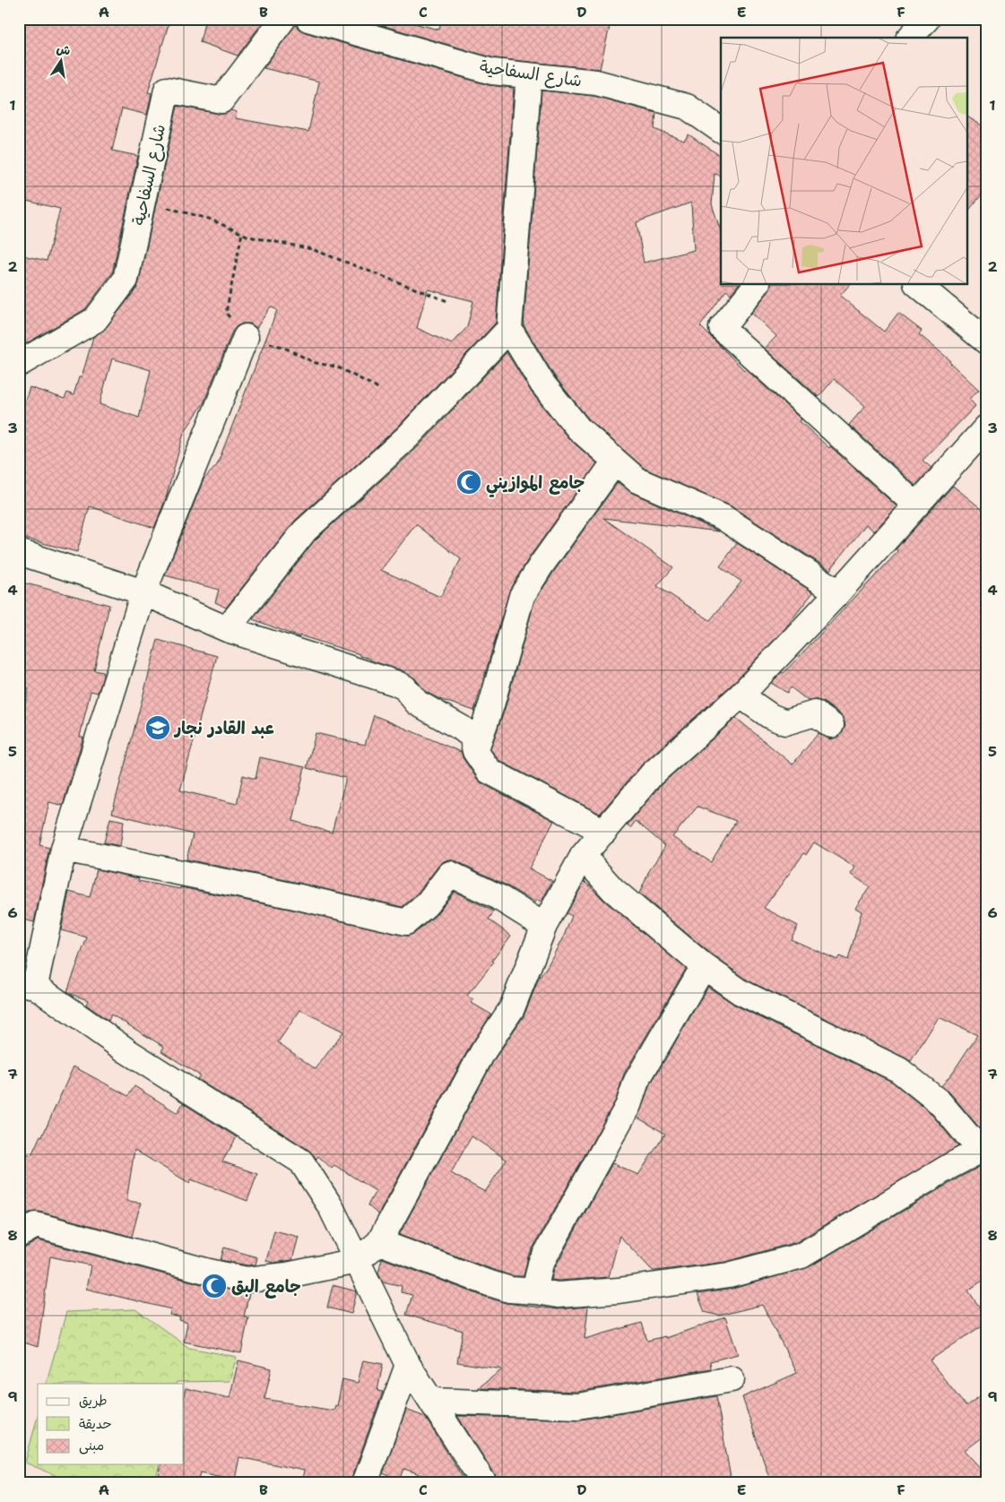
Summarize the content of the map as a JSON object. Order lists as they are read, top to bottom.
{
  "streets": {
    "street": ["شارع السفاحية"]
  },
  "places": {
    "mosque": ["جامع الموازيني", "جامع البق"],
    "school or university": ["عبد القادر نجار"]
  },
  "legend": ["طريق", "حديقة", "مبنى"],
  "north": "top",
  "grid": {
    "columns": [
      "A",
      "B",
      "C",
      "D",
      "E",
      "F"
    ],
    "rows": [
      "1",
      "2",
      "3",
      "4",
      "5",
      "6",
      "7",
      "8",
      "9"
    ]
  }
}
